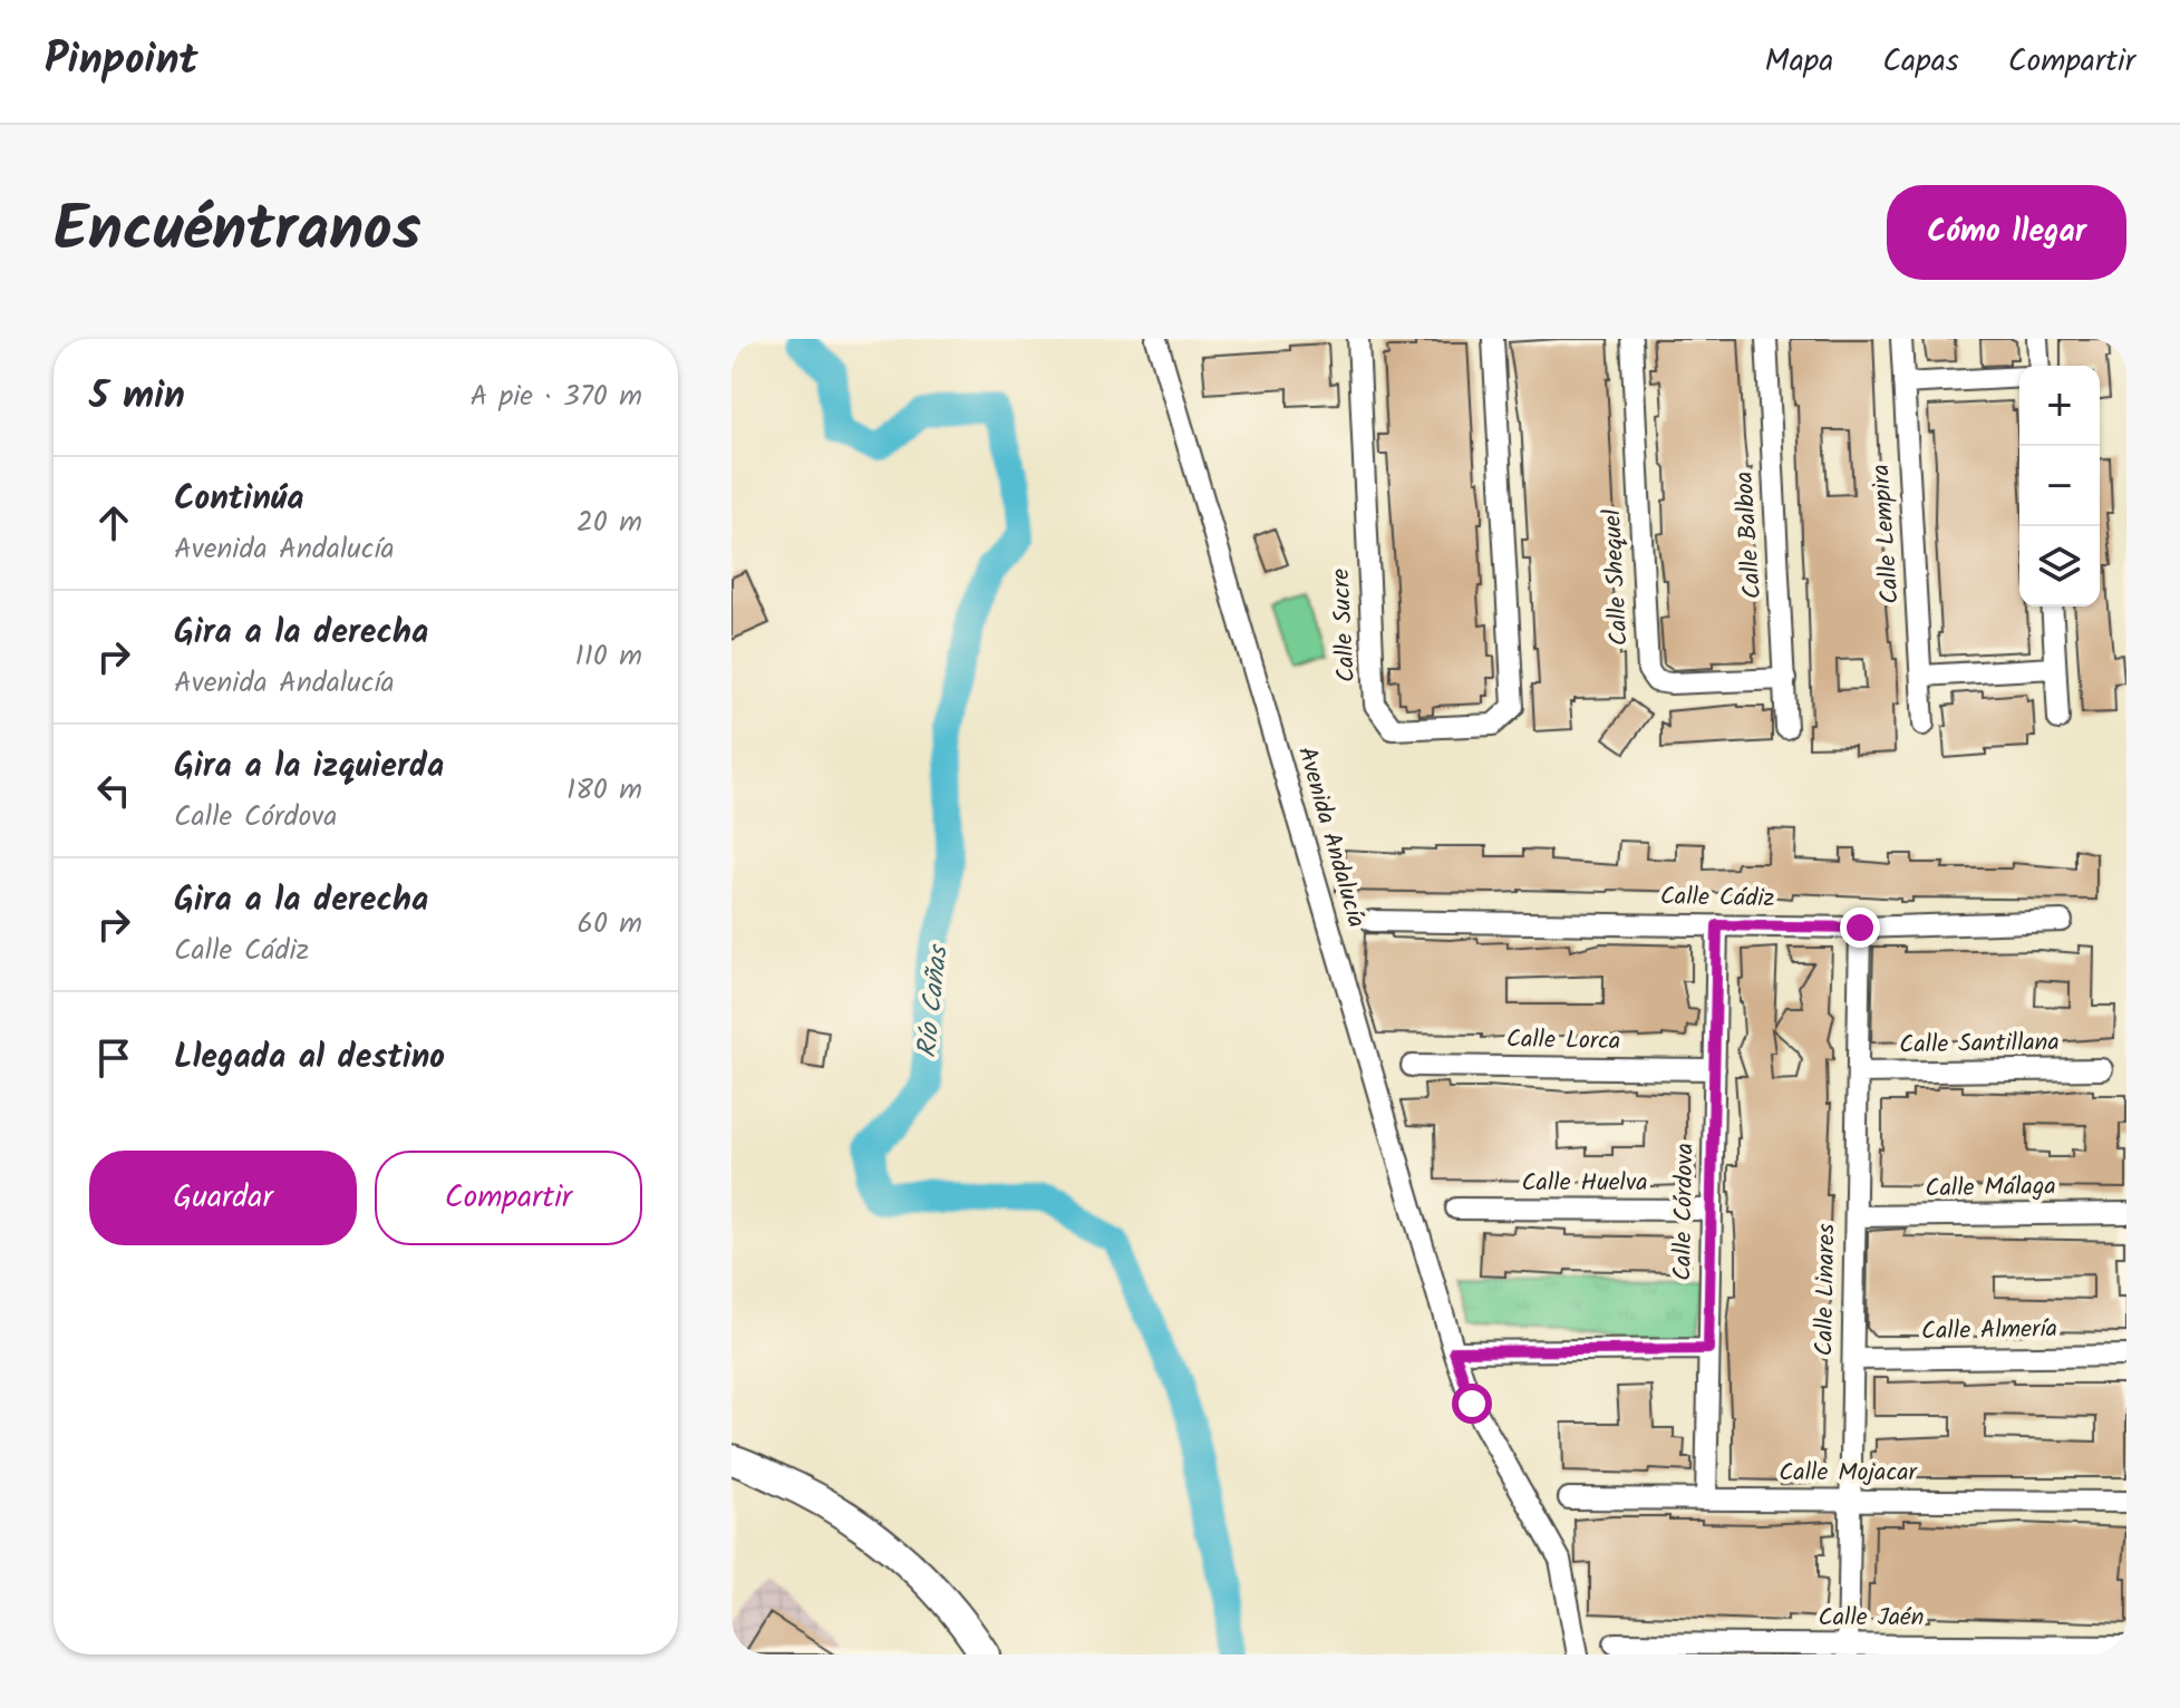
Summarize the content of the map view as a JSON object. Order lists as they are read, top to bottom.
{
  "streets": {
    "street": [
      "Calle Lempira",
      "Calle Balboa",
      "Calle Shequel",
      "Calle Sucre",
      "Avenida Andalucía",
      "Calle Cádiz",
      "Calle Lorca",
      "Calle Santillana",
      "Calle Huelva",
      "Calle Málaga",
      "Calle Córdova",
      "Calle Linares",
      "Calle Almería",
      "Calle Mojacar",
      "Calle Jaén"
    ]
  },
  "crossings": [
    ["Calle Balboa", "Calle Shequel"],
    ["Calle Cádiz", "Calle Córdova"],
    ["Calle Cádiz", "Calle Linares"],
    ["Calle Lorca", "Calle Córdova"],
    ["Calle Santillana", "Calle Linares"],
    ["Calle Huelva", "Calle Córdova"],
    ["Calle Málaga", "Calle Linares"],
    ["Calle Córdova", "Calle Mojacar"],
    ["Calle Linares", "Calle Almería"],
    ["Calle Linares", "Calle Mojacar"],
    ["Calle Linares", "Calle Jaén"]
  ],
  "water": ["Río Cañas"],
  "page": {
    "header": "Pinpoint",
    "nav": ["Mapa", "Capas", "Compartir"],
    "title": "Encuéntranos",
    "buttons": [
      "Cómo llegar",
      ["Guardar", "Compartir"]
    ],
    "heading": ["5 min", "A pie · 370 m"],
    "map_buttons": ["+", "−"],
    "list": [
      ["Continúa", "Avenida Andalucía", "20 m"],
      ["Gira a la derecha", "Avenida Andalucía", "110 m"],
      ["Gira a la izquierda", "Calle Córdova", "180 m"],
      ["Gira a la derecha", "Calle Cádiz", "60 m"],
      "Llegada al destino"
    ]
  }
}
